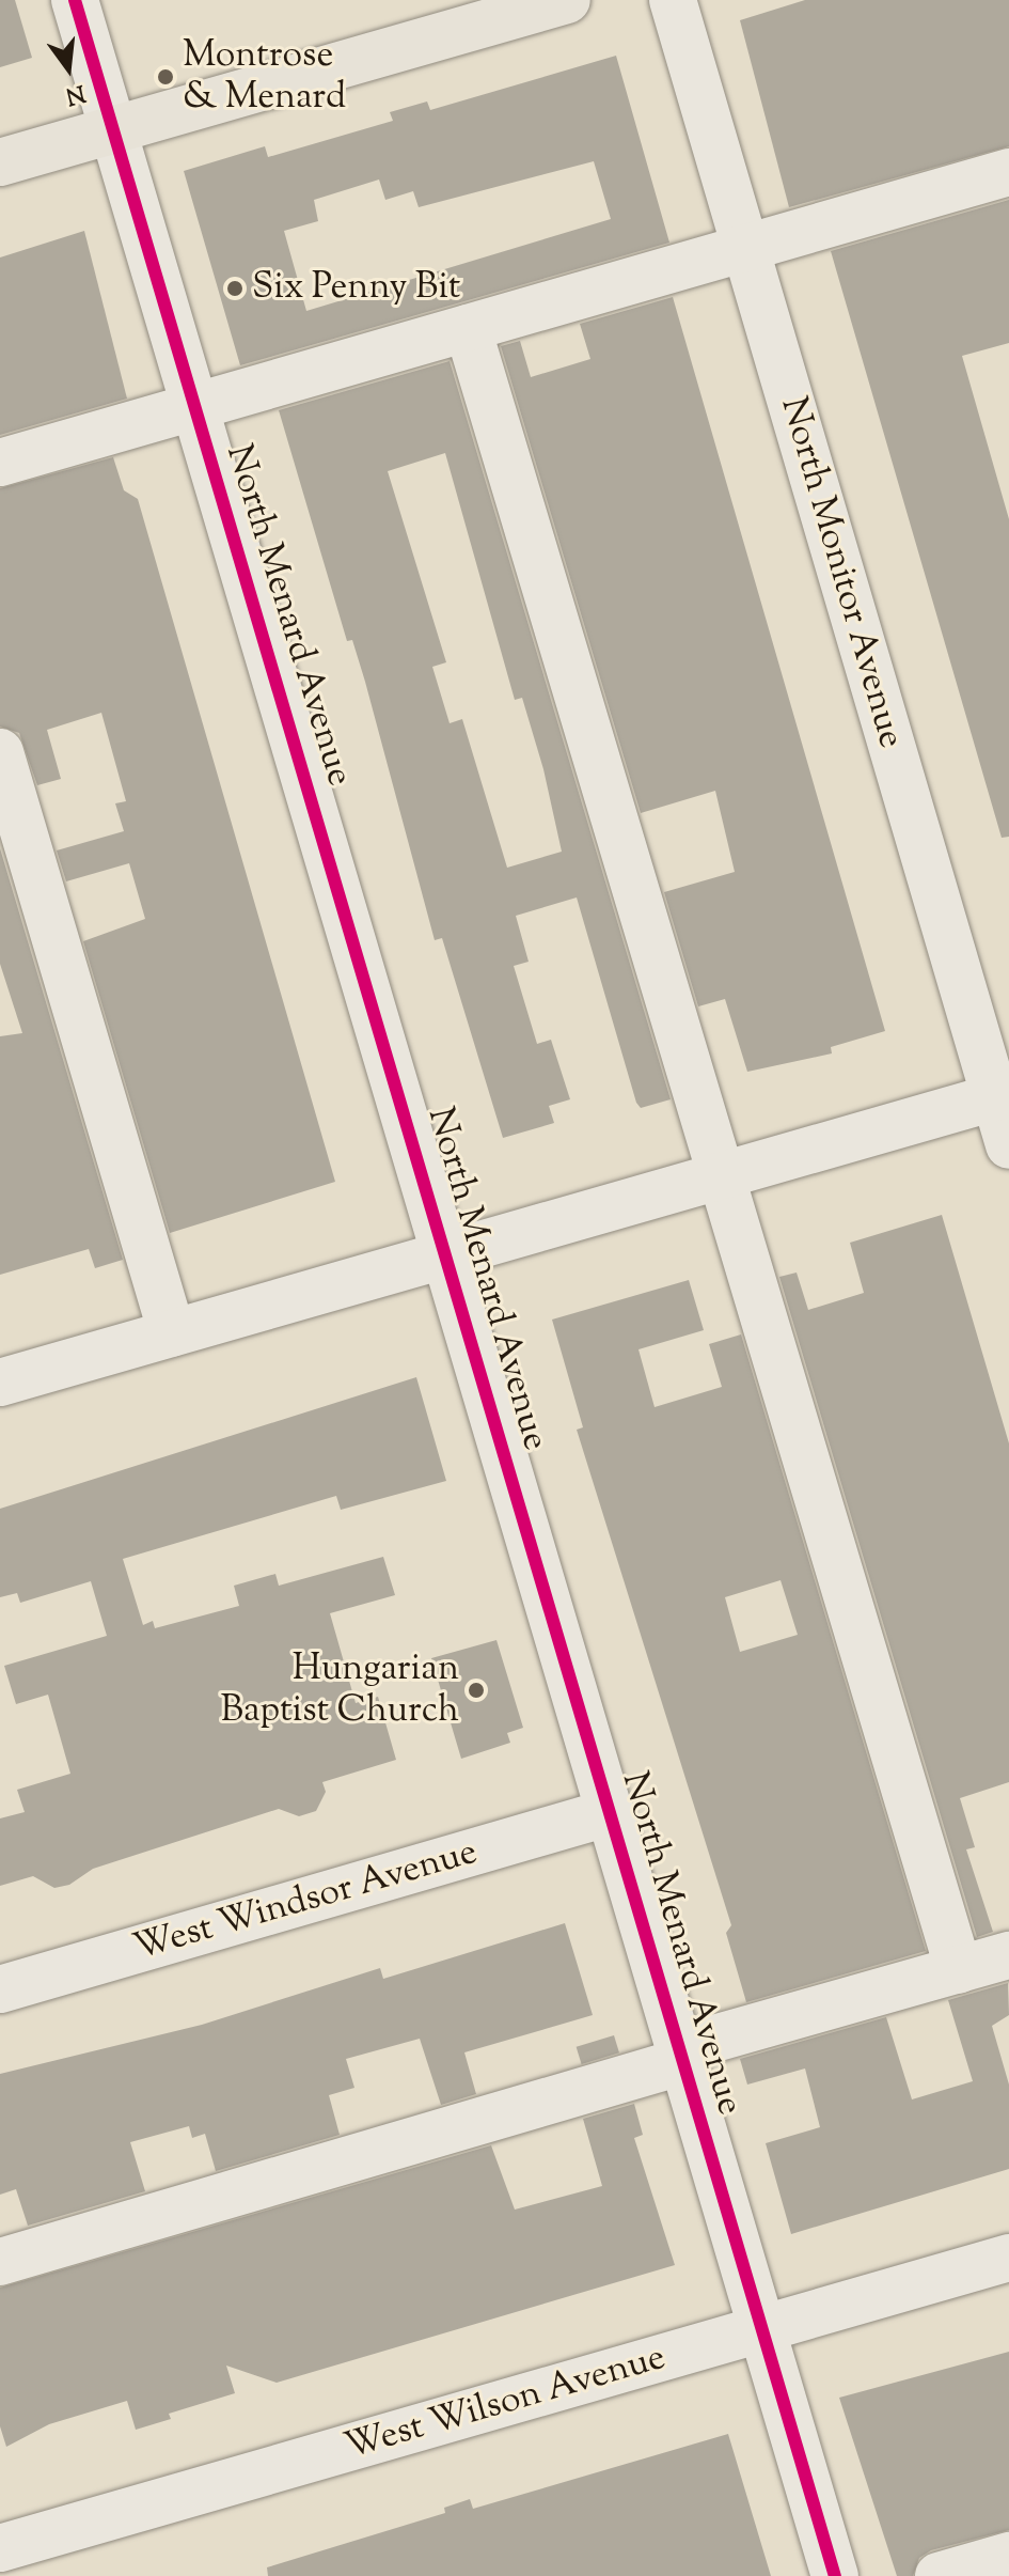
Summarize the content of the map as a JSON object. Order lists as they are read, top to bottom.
{
  "streets": {
    "street": [
      "North Monitor Avenue",
      "North Menard Avenue",
      "West Windsor Avenue",
      "West Wilson Avenue"
    ]
  },
  "crossings": [
    ["North Menard Avenue", "West Windsor Avenue"],
    ["North Menard Avenue", "West Wilson Avenue"]
  ],
  "places": ["Montrose & Menard", "Six Penny Bit", "Hungarian Baptist Church"],
  "north": "bottom"
}
